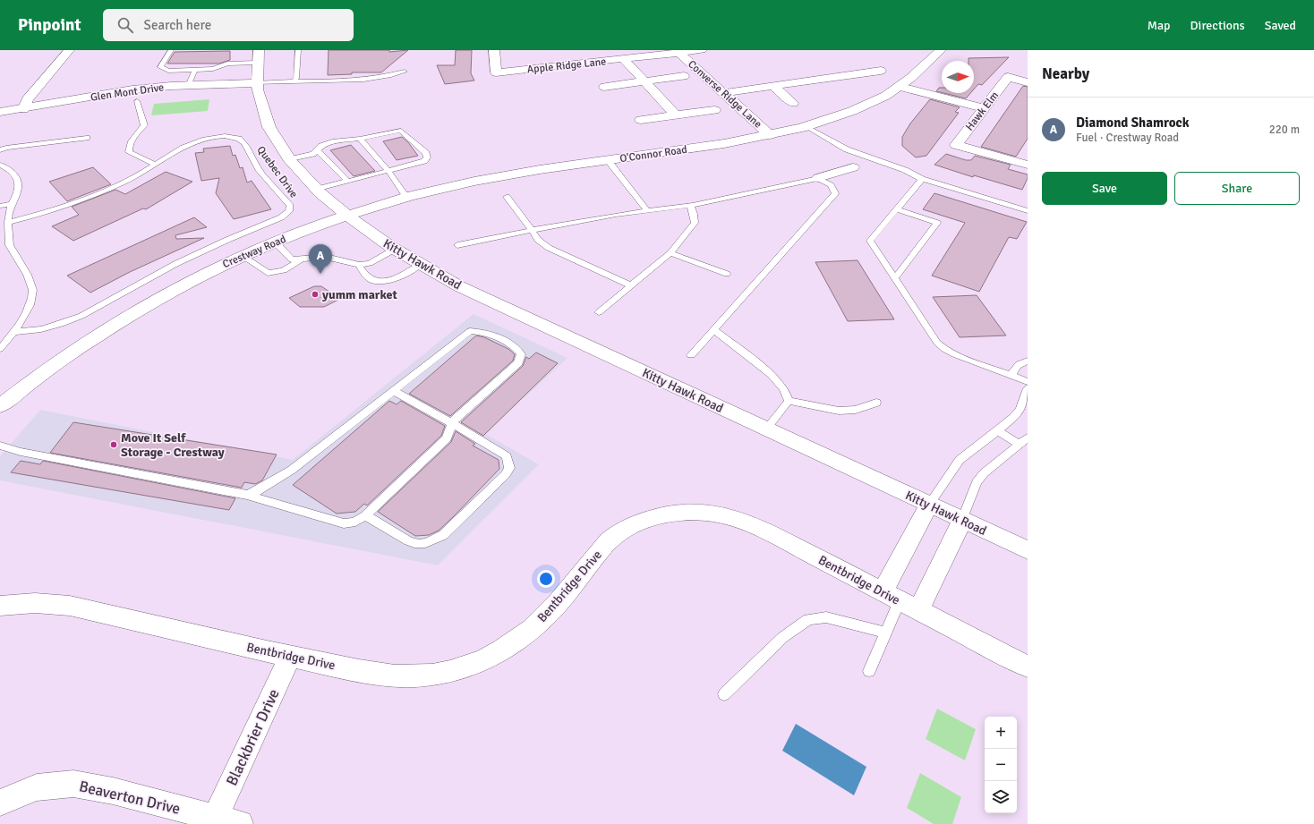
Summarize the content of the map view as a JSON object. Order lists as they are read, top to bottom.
{
  "streets": {
    "main road": [
      "Glen Mont Drive",
      "O'Connor Road",
      "Crestway Road",
      "Kitty Hawk Road"
    ],
    "street": [
      "Apple Ridge Lane",
      "Converse Ridge Lane",
      "Hawk Elm",
      "Bentbridge Drive",
      "Blackbrier Drive",
      "Beaverton Drive"
    ],
    "lane": ["Quebec Drive"]
  },
  "crossings": [
    ["Apple Ridge Lane", "Converse Ridge Lane"],
    ["Converse Ridge Lane", "O'Connor Road"],
    ["O'Connor Road", "Crestway Road"],
    ["O'Connor Road", "Kitty Hawk Road"],
    ["Crestway Road", "Kitty Hawk Road"],
    ["Bentbridge Drive", "Blackbrier Drive"],
    ["Blackbrier Drive", "Beaverton Drive"]
  ],
  "places": ["yumm market", "Move It Self Storage - Crestway"],
  "north": "right",
  "page": {
    "header": "Pinpoint",
    "search": "Search here",
    "nav": ["Map", "Directions", "Saved"],
    "heading": "Nearby",
    "list": [
      {
        "mark": "A",
        "name": "Diamond Shamrock",
        "note": "Fuel · Crestway Road",
        "value": "220 m"
      }
    ],
    "buttons": ["Save", "Share"],
    "pins": "A",
    "map_buttons": ["+", "−"]
  }
}
